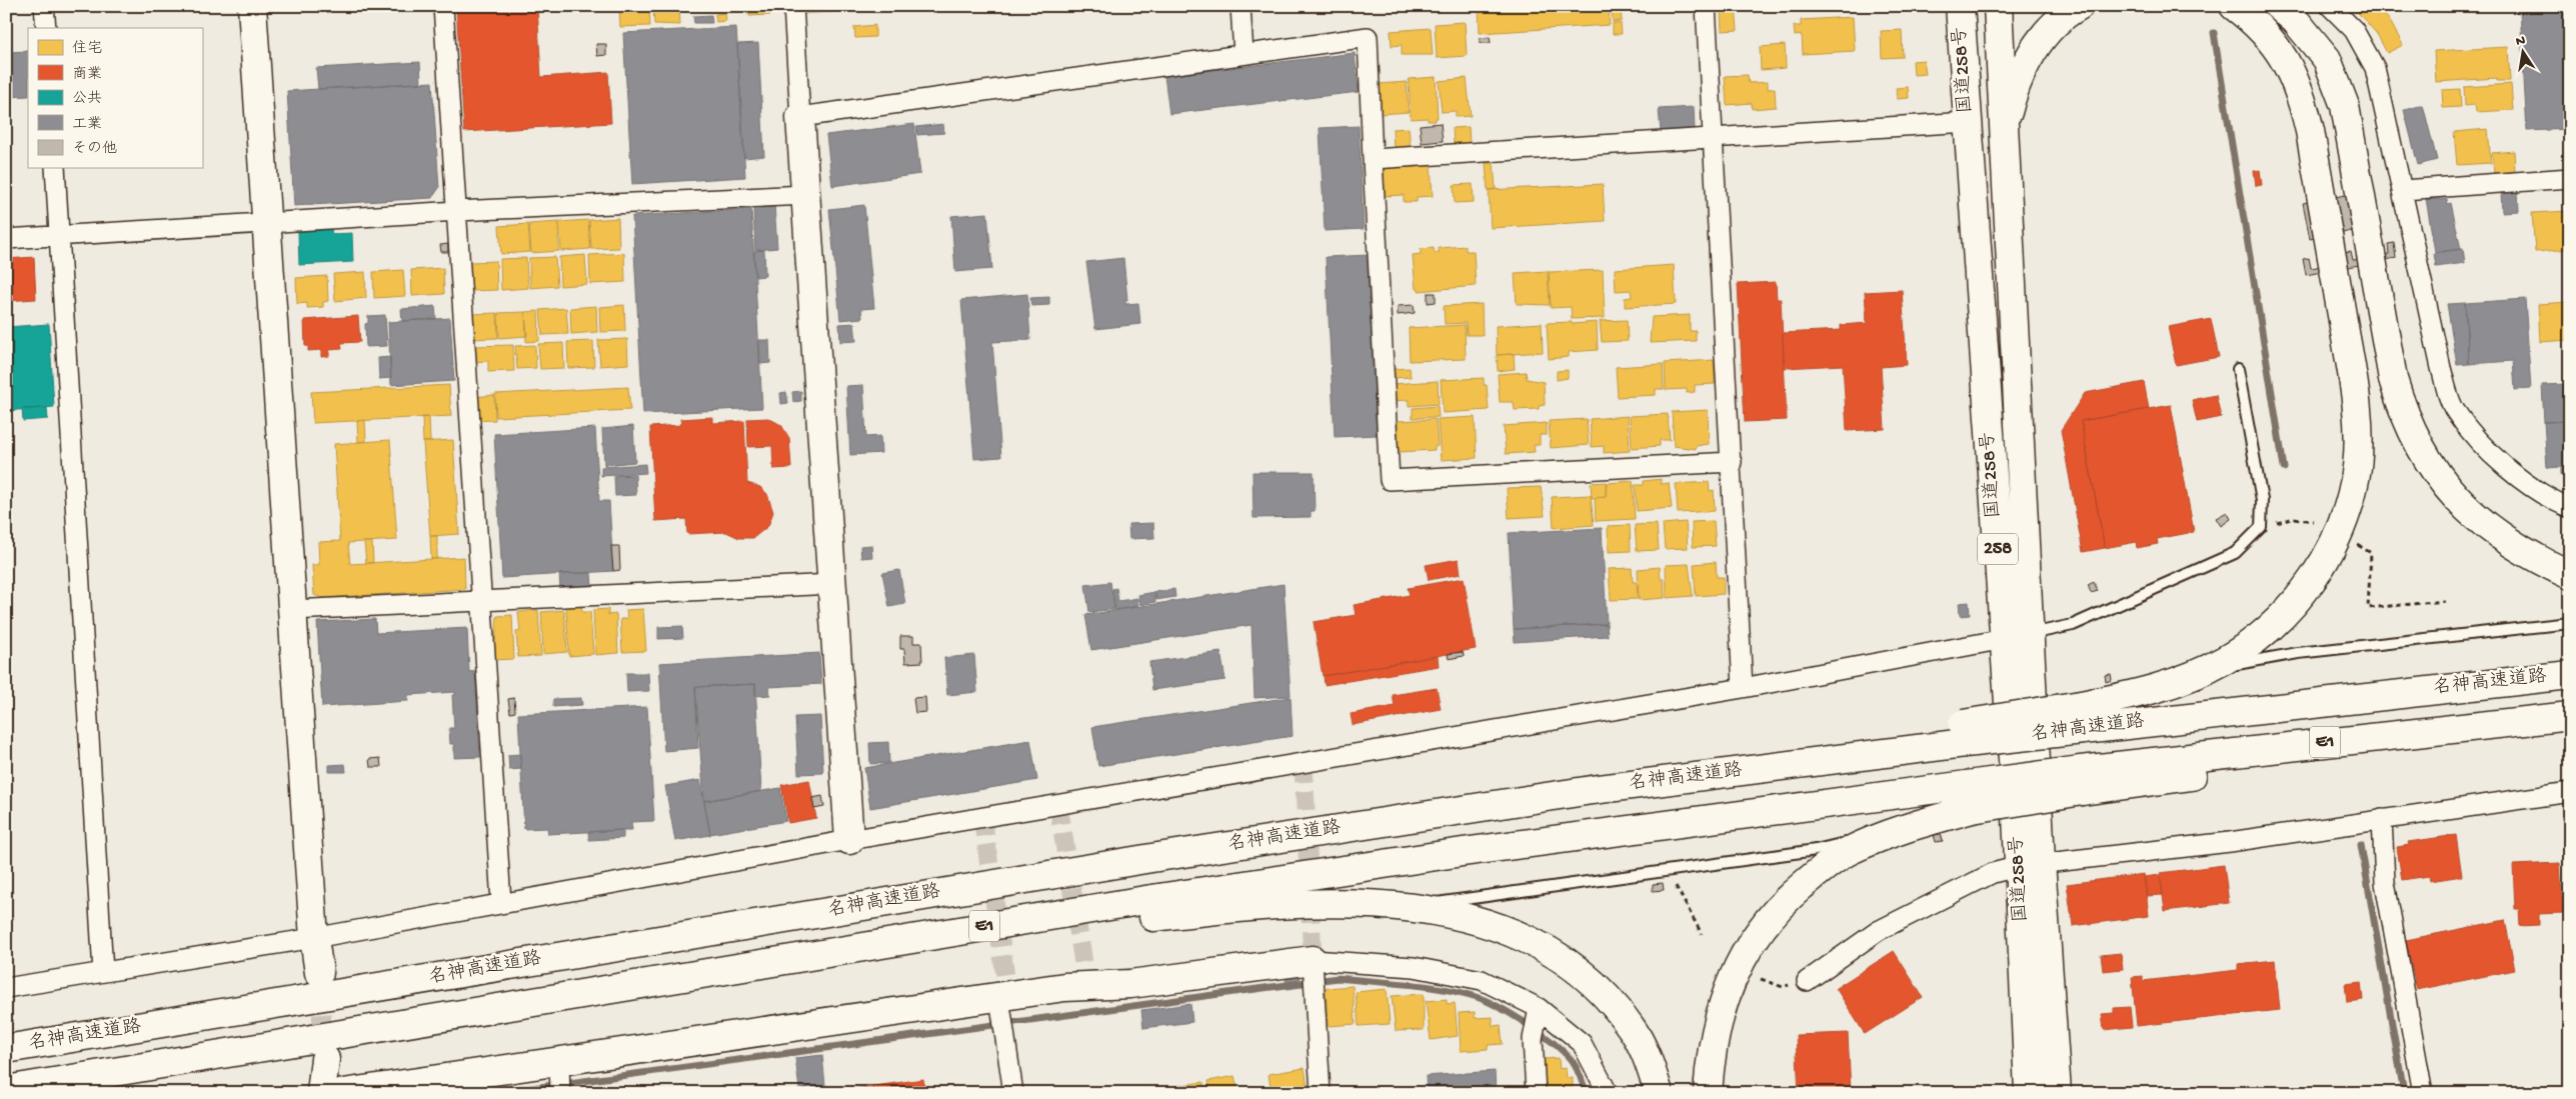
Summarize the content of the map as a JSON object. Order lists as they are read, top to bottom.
{
  "streets": {
    "main road": [
      "国道258号",
      "258",
      "名神高速道路",
      "E1"
    ]
  },
  "legend": [
    "住宅",
    "商業",
    "公共",
    "工業",
    "その他"
  ],
  "north": "top"
}
